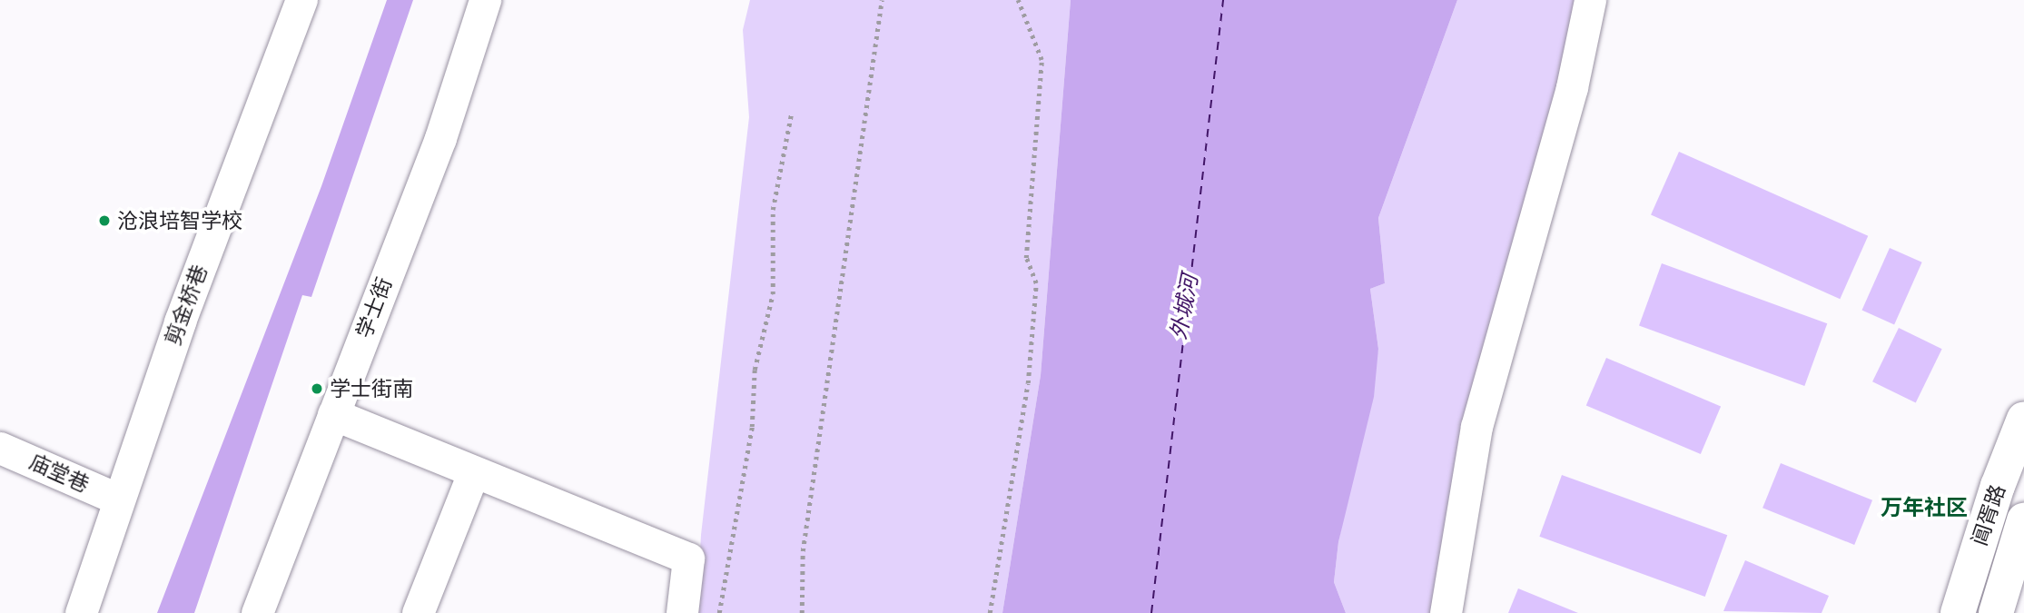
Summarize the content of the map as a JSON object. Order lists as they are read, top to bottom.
{
  "streets": {
    "main road": ["阊胥路"],
    "street": ["剪金桥巷", "学士街", "庙堂巷"]
  },
  "crossings": [
    ["剪金桥巷", "庙堂巷"]
  ],
  "districts": ["万年社区"],
  "water": ["外城河"],
  "places": ["沧浪培智学校", "学士街南"]
}
